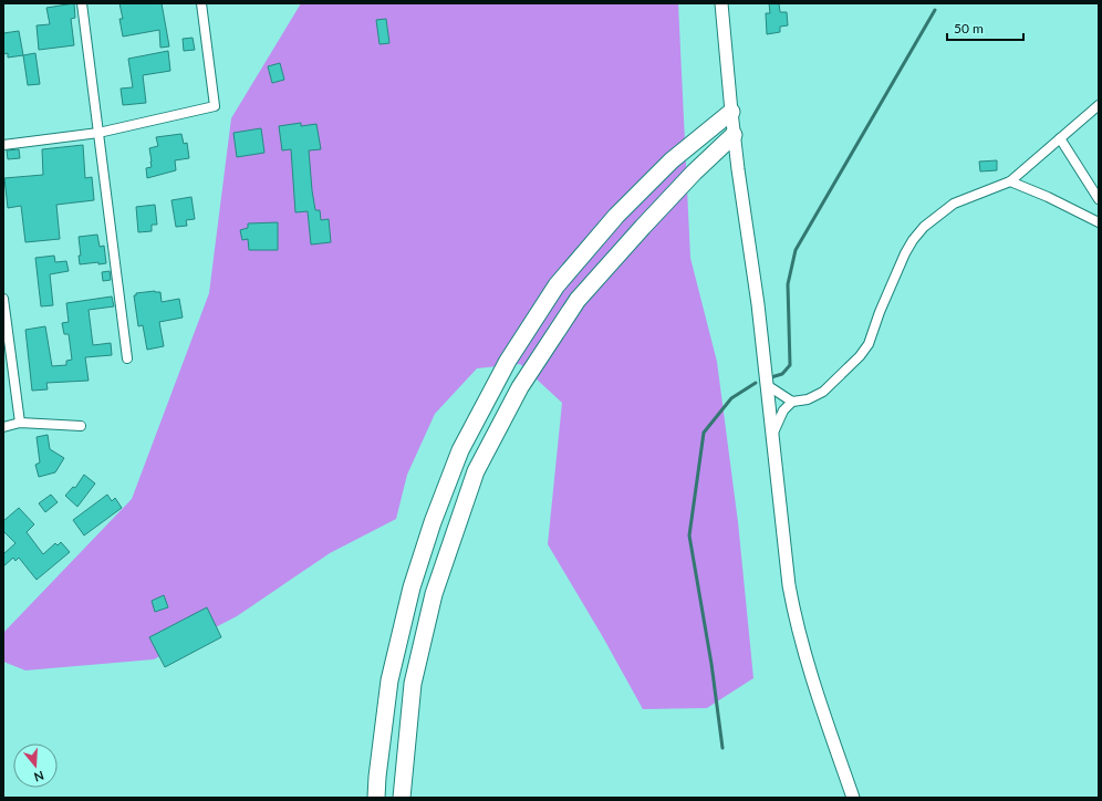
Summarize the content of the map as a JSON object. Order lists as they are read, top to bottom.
{
  "scale_bar": "50 m",
  "north": "bottom"
}
